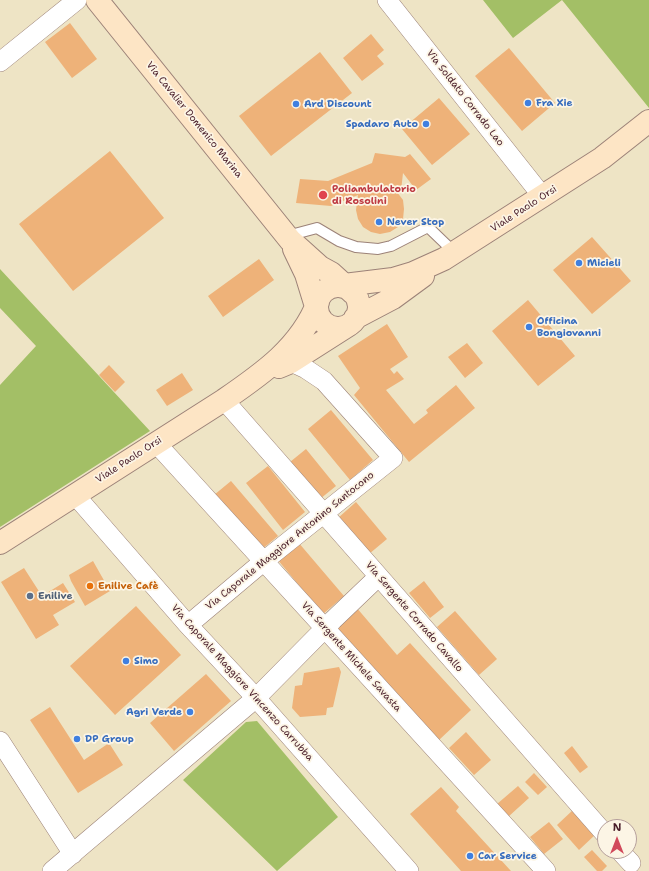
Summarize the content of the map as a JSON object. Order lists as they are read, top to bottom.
{
  "streets": {
    "main road": ["Via Cavalier Domenico Marina", "Viale Paolo Orsi"],
    "street": [
      "Via Soldato Corrado Lao",
      "Via Caporale Maggiore Antonino Santocono",
      "Via Sergente Corrado Cavallo",
      "Via Sergente Michele Savasta",
      "Via Caporale Maggiore Vincenzo Carrubba"
    ]
  },
  "crossings": [
    ["Via Soldato Corrado Lao", "Viale Paolo Orsi"],
    ["Viale Paolo Orsi", "Via Sergente Corrado Cavallo"],
    ["Viale Paolo Orsi", "Via Sergente Michele Savasta"],
    ["Viale Paolo Orsi", "Via Caporale Maggiore Vincenzo Carrubba"],
    ["Via Caporale Maggiore Antonino Santocono", "Via Sergente Corrado Cavallo"],
    ["Via Caporale Maggiore Antonino Santocono", "Via Sergente Michele Savasta"],
    ["Via Caporale Maggiore Antonino Santocono", "Via Caporale Maggiore Vincenzo Carrubba"]
  ],
  "places": [
    "Fra Xie",
    "Ard Discount",
    "Spadaro Auto",
    "Poliambulatorio di Rosolini",
    "Never Stop",
    "Micieli",
    "Officina Bongiovanni",
    "Enilive Cafè",
    "Enilive",
    "Simo",
    "Agri Verde",
    "DP Group",
    "Car Service"
  ],
  "north": "top"
}
